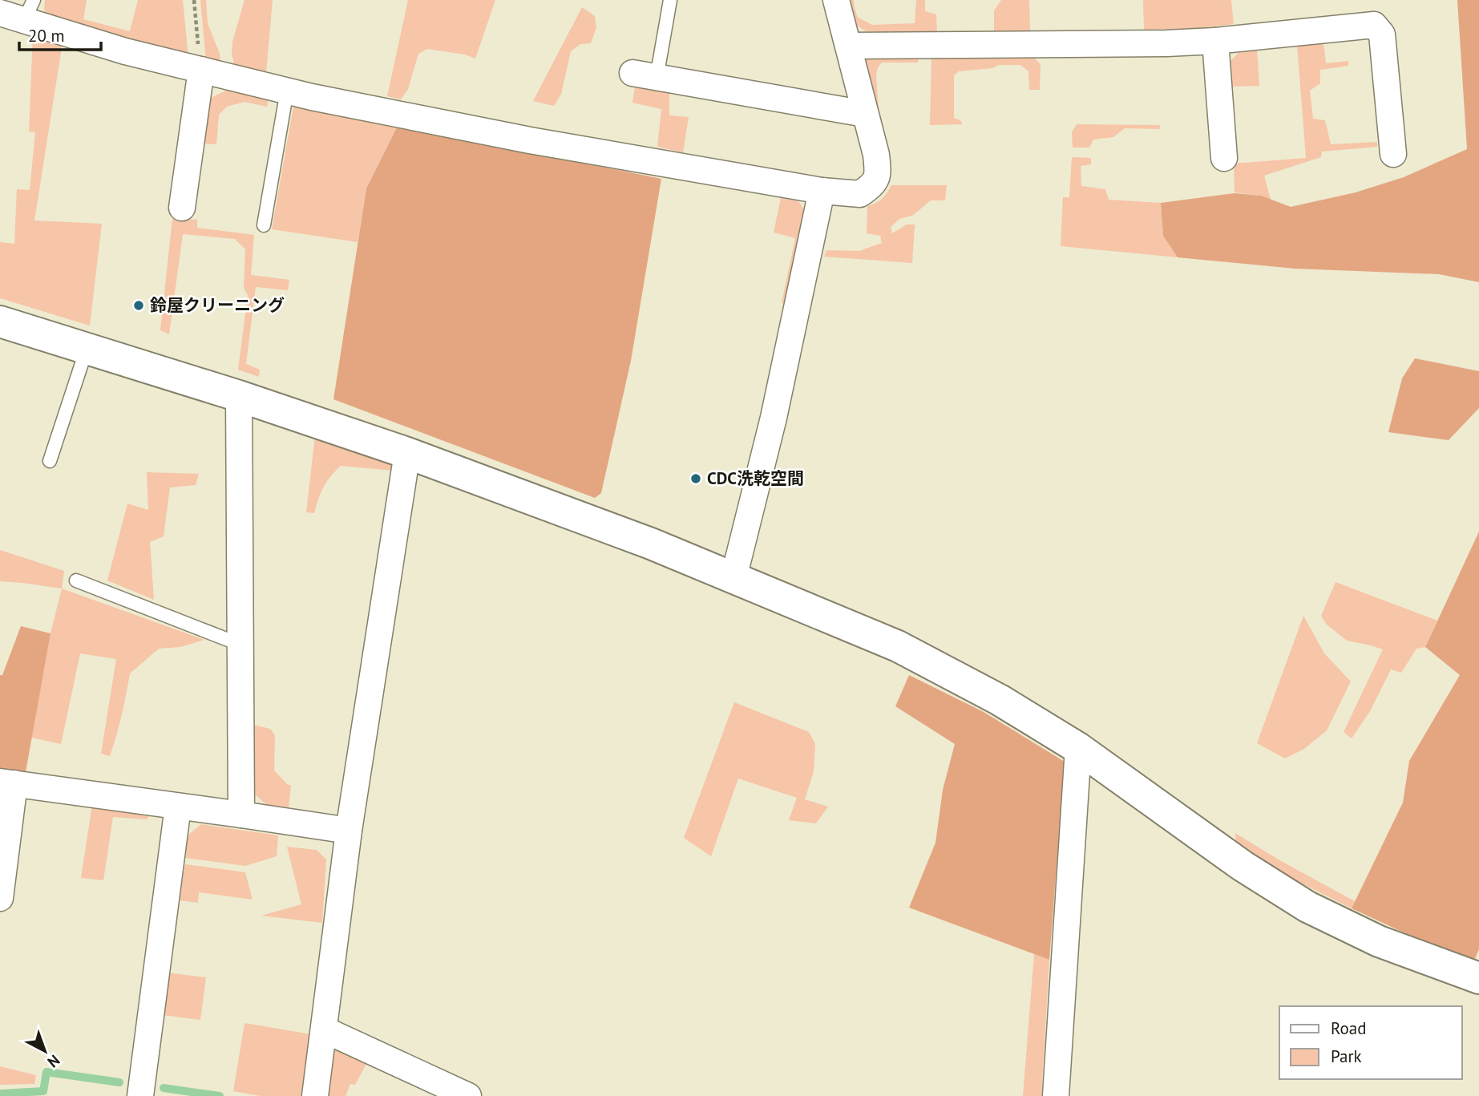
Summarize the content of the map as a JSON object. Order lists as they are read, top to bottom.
{
  "places": ["鈴屋クリーニング", "CDC洗乾空間"],
  "legend": ["Road", "Park"],
  "scale_bar": "20 m",
  "north": "bottom right"
}
